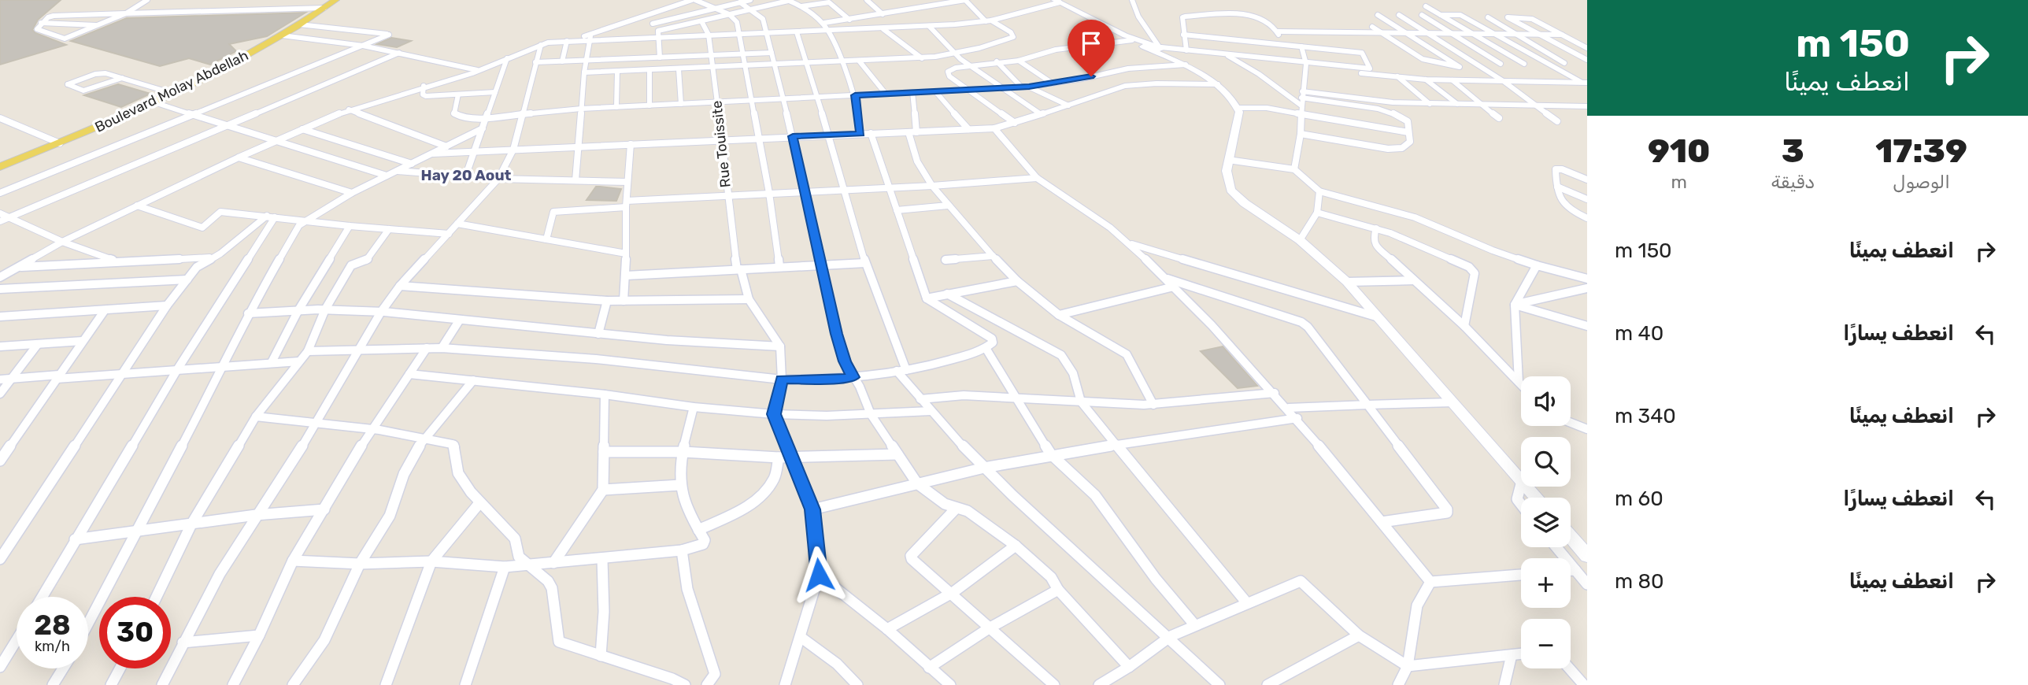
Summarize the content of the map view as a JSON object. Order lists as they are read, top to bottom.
{
  "streets": {
    "main road": ["Boulevard Molay Abdellah"],
    "street": ["Rue Touissite"]
  },
  "districts": ["Hay 20 Aout"],
  "page": {
    "turn": ["150 m", "انعطف يمينًا"],
    "eta": [
      "17:39",
      "الوصول",
      "3",
      "دقيقة",
      "910",
      "m"
    ],
    "list": [
      {
        "name": "انعطف يمينًا",
        "value": "150 m"
      },
      {
        "name": "انعطف يسارًا",
        "value": "40 m"
      },
      {
        "name": "انعطف يمينًا",
        "value": "340 m"
      },
      {
        "name": "انعطف يسارًا",
        "value": "60 m"
      },
      {
        "name": "انعطف يمينًا",
        "value": "80 m"
      }
    ],
    "map_buttons": ["+", "−"],
    "speed": "28 km/h",
    "limit": "30"
  }
}
